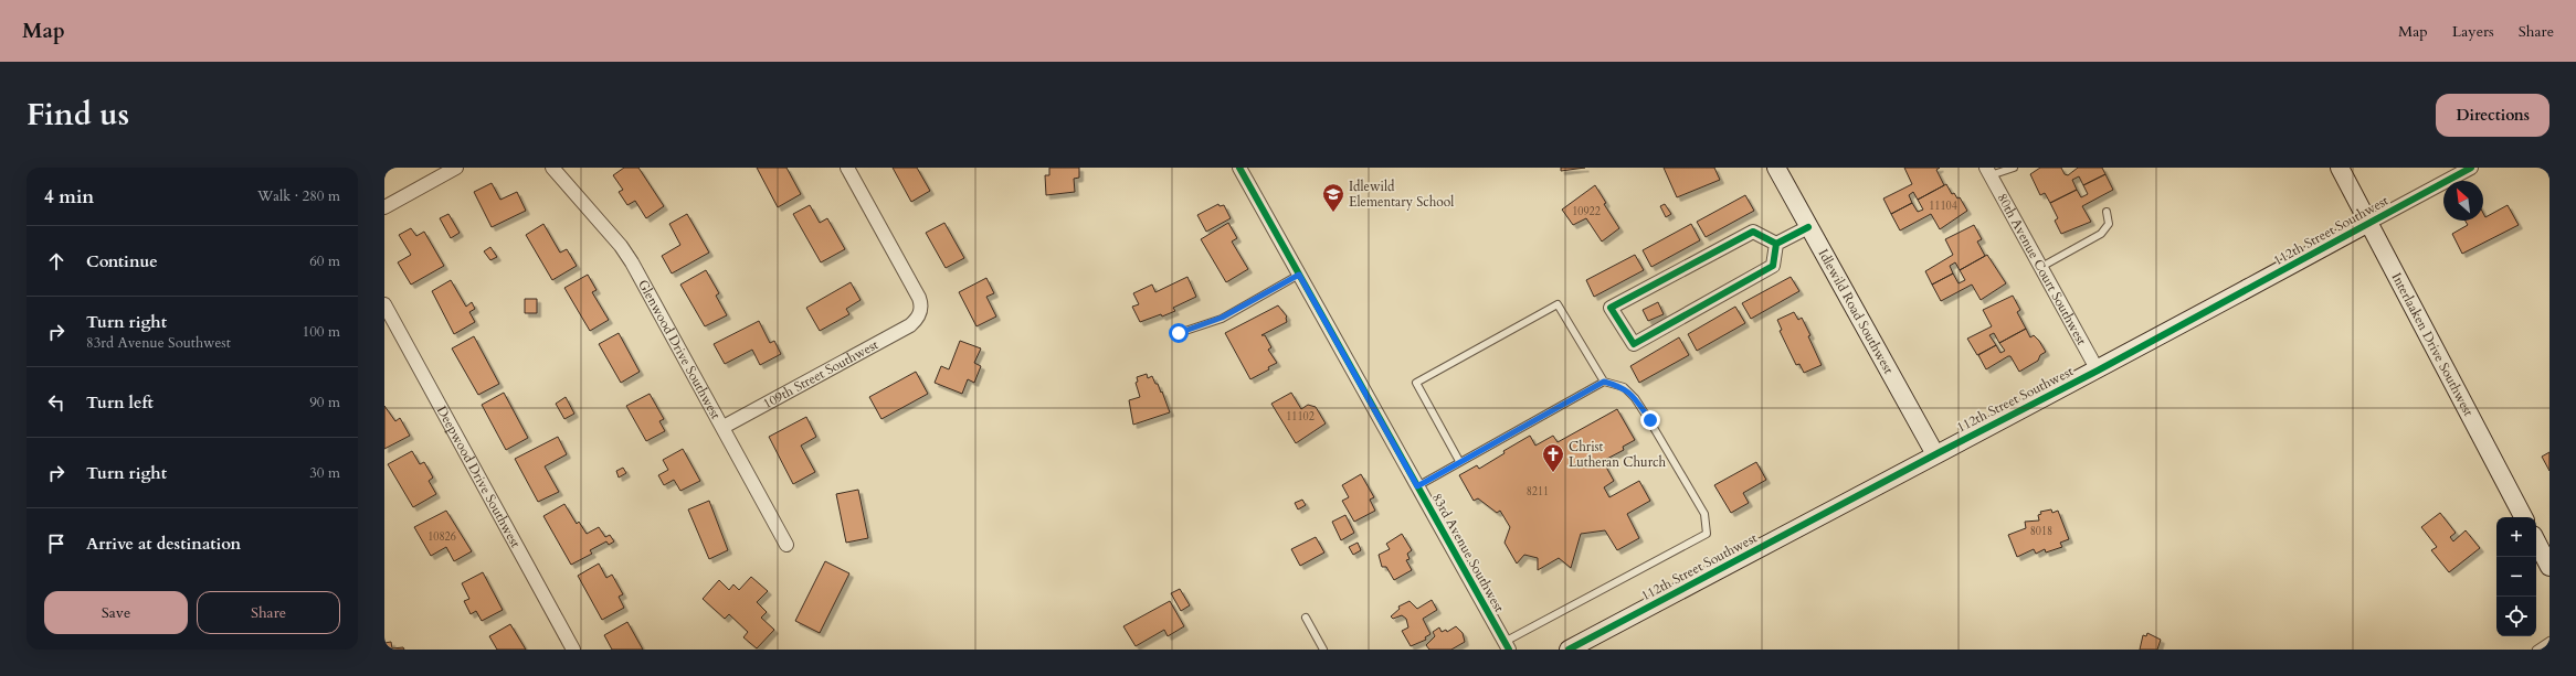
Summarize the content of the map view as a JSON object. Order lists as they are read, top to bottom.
{
  "streets": {
    "street": [
      "112th Street Southwest",
      "80th Avenue Court Southwest",
      "Idlewild Road Southwest",
      "Interlaaken Drive Southwest",
      "Glenwood Drive Southwest",
      "109th Street Southwest",
      "Deepwood Drive Southwest",
      "83rd Avenue Southwest"
    ]
  },
  "crossings": [
    ["112th Street Southwest", "80th Avenue Court Southwest"],
    ["112th Street Southwest", "Idlewild Road Southwest"],
    ["112th Street Southwest", "Interlaaken Drive Southwest"],
    ["Glenwood Drive Southwest", "109th Street Southwest"]
  ],
  "places": {
    "school or university": ["Idlewild Elementary School"],
    "church": ["Christ Lutheran Church"]
  },
  "house_numbers": [
    "11104",
    "10922",
    "11102",
    "8211",
    "8018",
    "10826"
  ],
  "north": "top left",
  "page": {
    "header": "Map",
    "nav": ["Map", "Layers", "Share"],
    "title": "Find us",
    "buttons": [
      "Directions",
      ["Save", "Share"]
    ],
    "heading": ["4 min", "Walk · 280 m"],
    "list": [
      ["Continue", "60 m"],
      ["Turn right", "83rd Avenue Southwest", "100 m"],
      ["Turn left", "90 m"],
      ["Turn right", "30 m"],
      "Arrive at destination"
    ],
    "map_buttons": ["+", "−"]
  }
}
